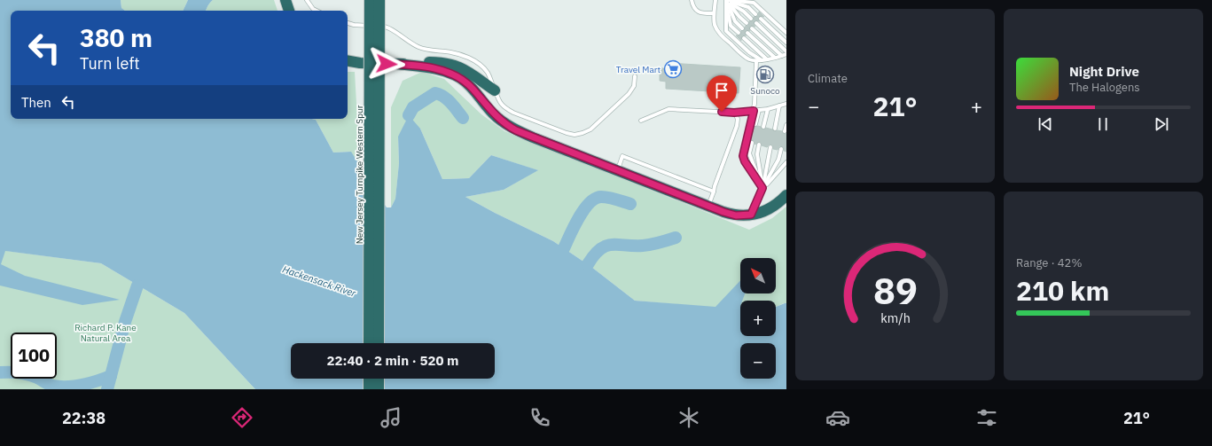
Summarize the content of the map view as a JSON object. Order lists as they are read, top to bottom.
{
  "streets": {
    "highway": ["New Jersey Turnpike Western Spur"]
  },
  "water": ["Hackensack River"],
  "parks": ["Richard P. Kane Natural Area"],
  "places": {
    "supermarket": ["Travel Mart"],
    "fuel station": ["Sunoco"]
  },
  "north": "top left",
  "page": {
    "tile": [
      "Climate",
      ["Range · 42%", "210 km"]
    ],
    "turn": ["380 m", "Turn left"],
    "song": ["Night Drive", "The Halogens"],
    "then": "Then",
    "heat": ["−", "21°", "+"],
    "map_buttons": ["+", "−"],
    "limit": "100",
    "trip": "22:40 · 2 min · 520 m",
    "tabs": ["22:38", "21°"],
    "gauge": ["89", "km/h"]
  }
}
